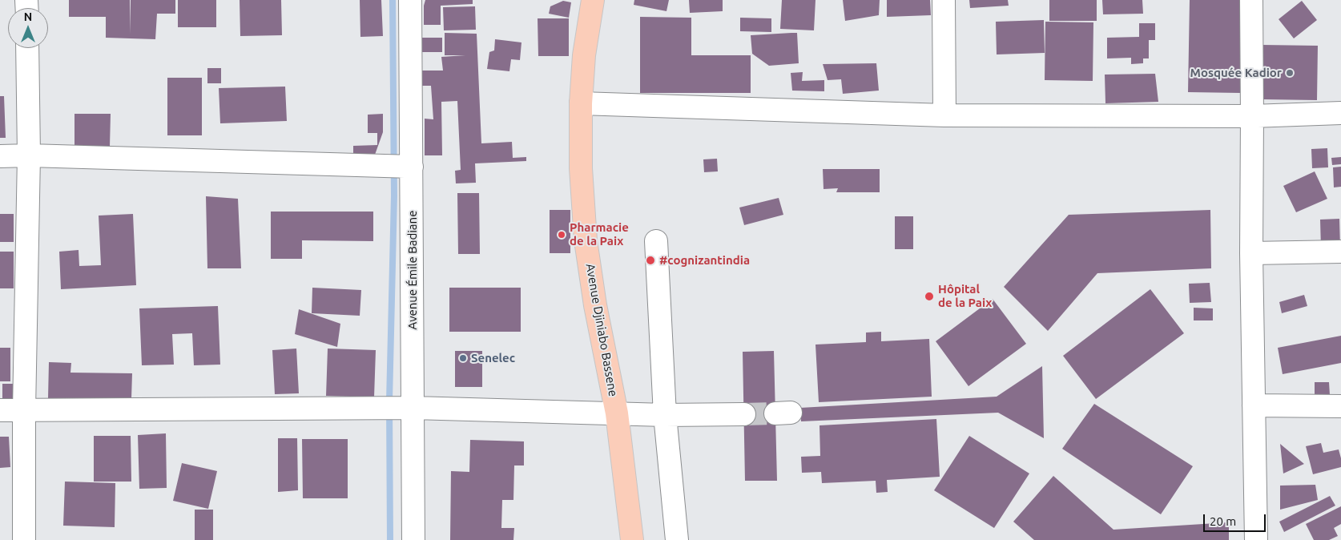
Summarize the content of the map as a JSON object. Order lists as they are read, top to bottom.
{
  "streets": {
    "main road": ["Avenue Djiniabo Bassene"],
    "street": ["Avenue Émile Badiane"]
  },
  "places": [
    "Mosquée Kadior",
    "Pharmacie de la Paix",
    "#cognizantindia",
    "Hôpital de la Paix",
    "Senelec"
  ],
  "scale_bar": "20 m",
  "north": "top"
}
